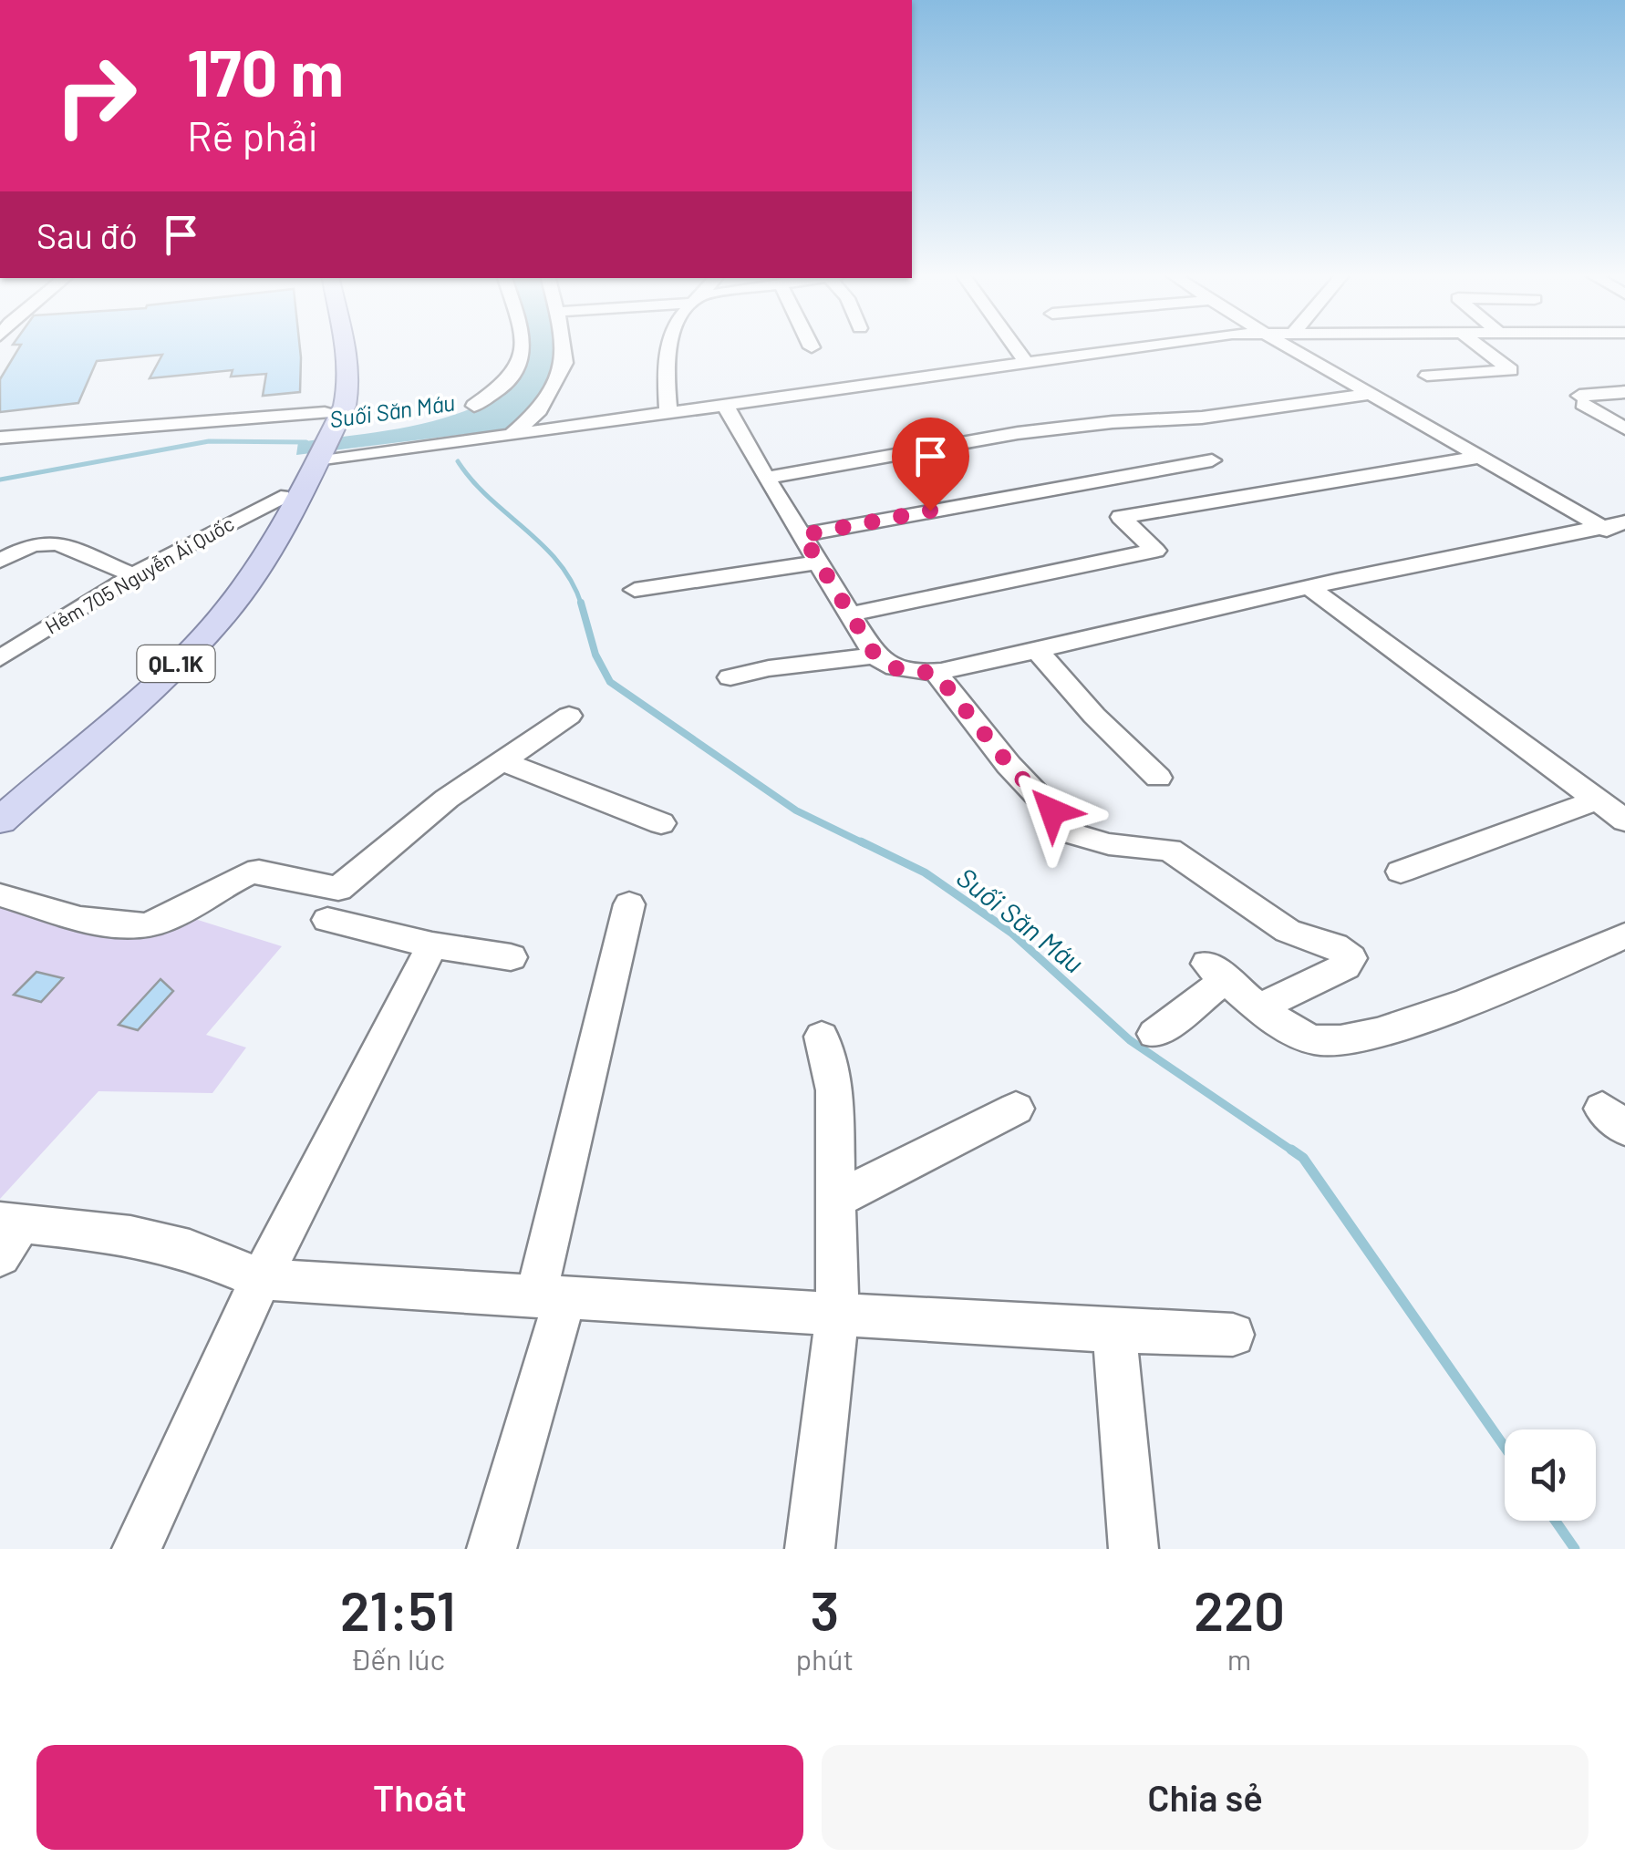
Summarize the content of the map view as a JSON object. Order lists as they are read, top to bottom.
{
  "streets": {
    "main road": ["QL.1K"],
    "street": ["Hẻm 705 Nguyễn Ái Quốc"]
  },
  "crossings": [
    ["Hẻm 705 Nguyễn Ái Quốc", "QL.1K"]
  ],
  "water": ["Suối Săn Máu"],
  "page": {
    "turn": ["170 m", "Rẽ phải"],
    "then": "Sau đó",
    "eta": [
      "21:51",
      "Đến lúc",
      "3",
      "phút",
      "220",
      "m"
    ],
    "buttons": ["Thoát", "Chia sẻ"]
  }
}
